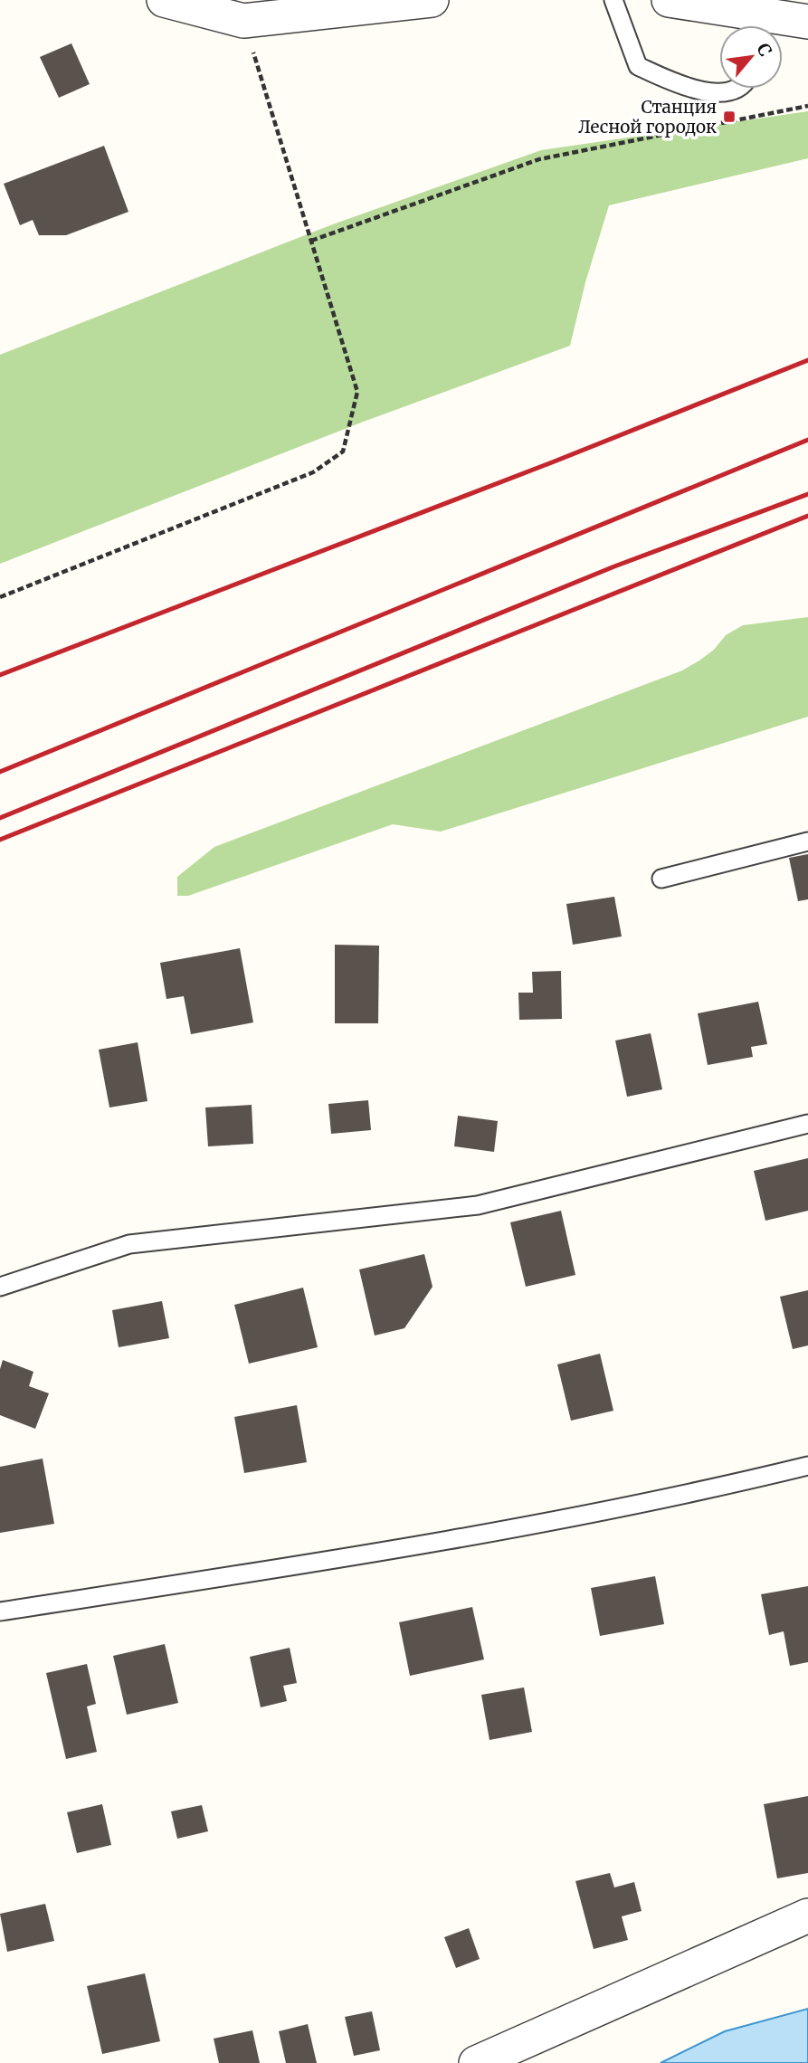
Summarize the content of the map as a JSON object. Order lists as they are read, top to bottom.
{
  "places": {
    "transit": ["Станция Лесной городок"]
  },
  "north": "top right"
}
